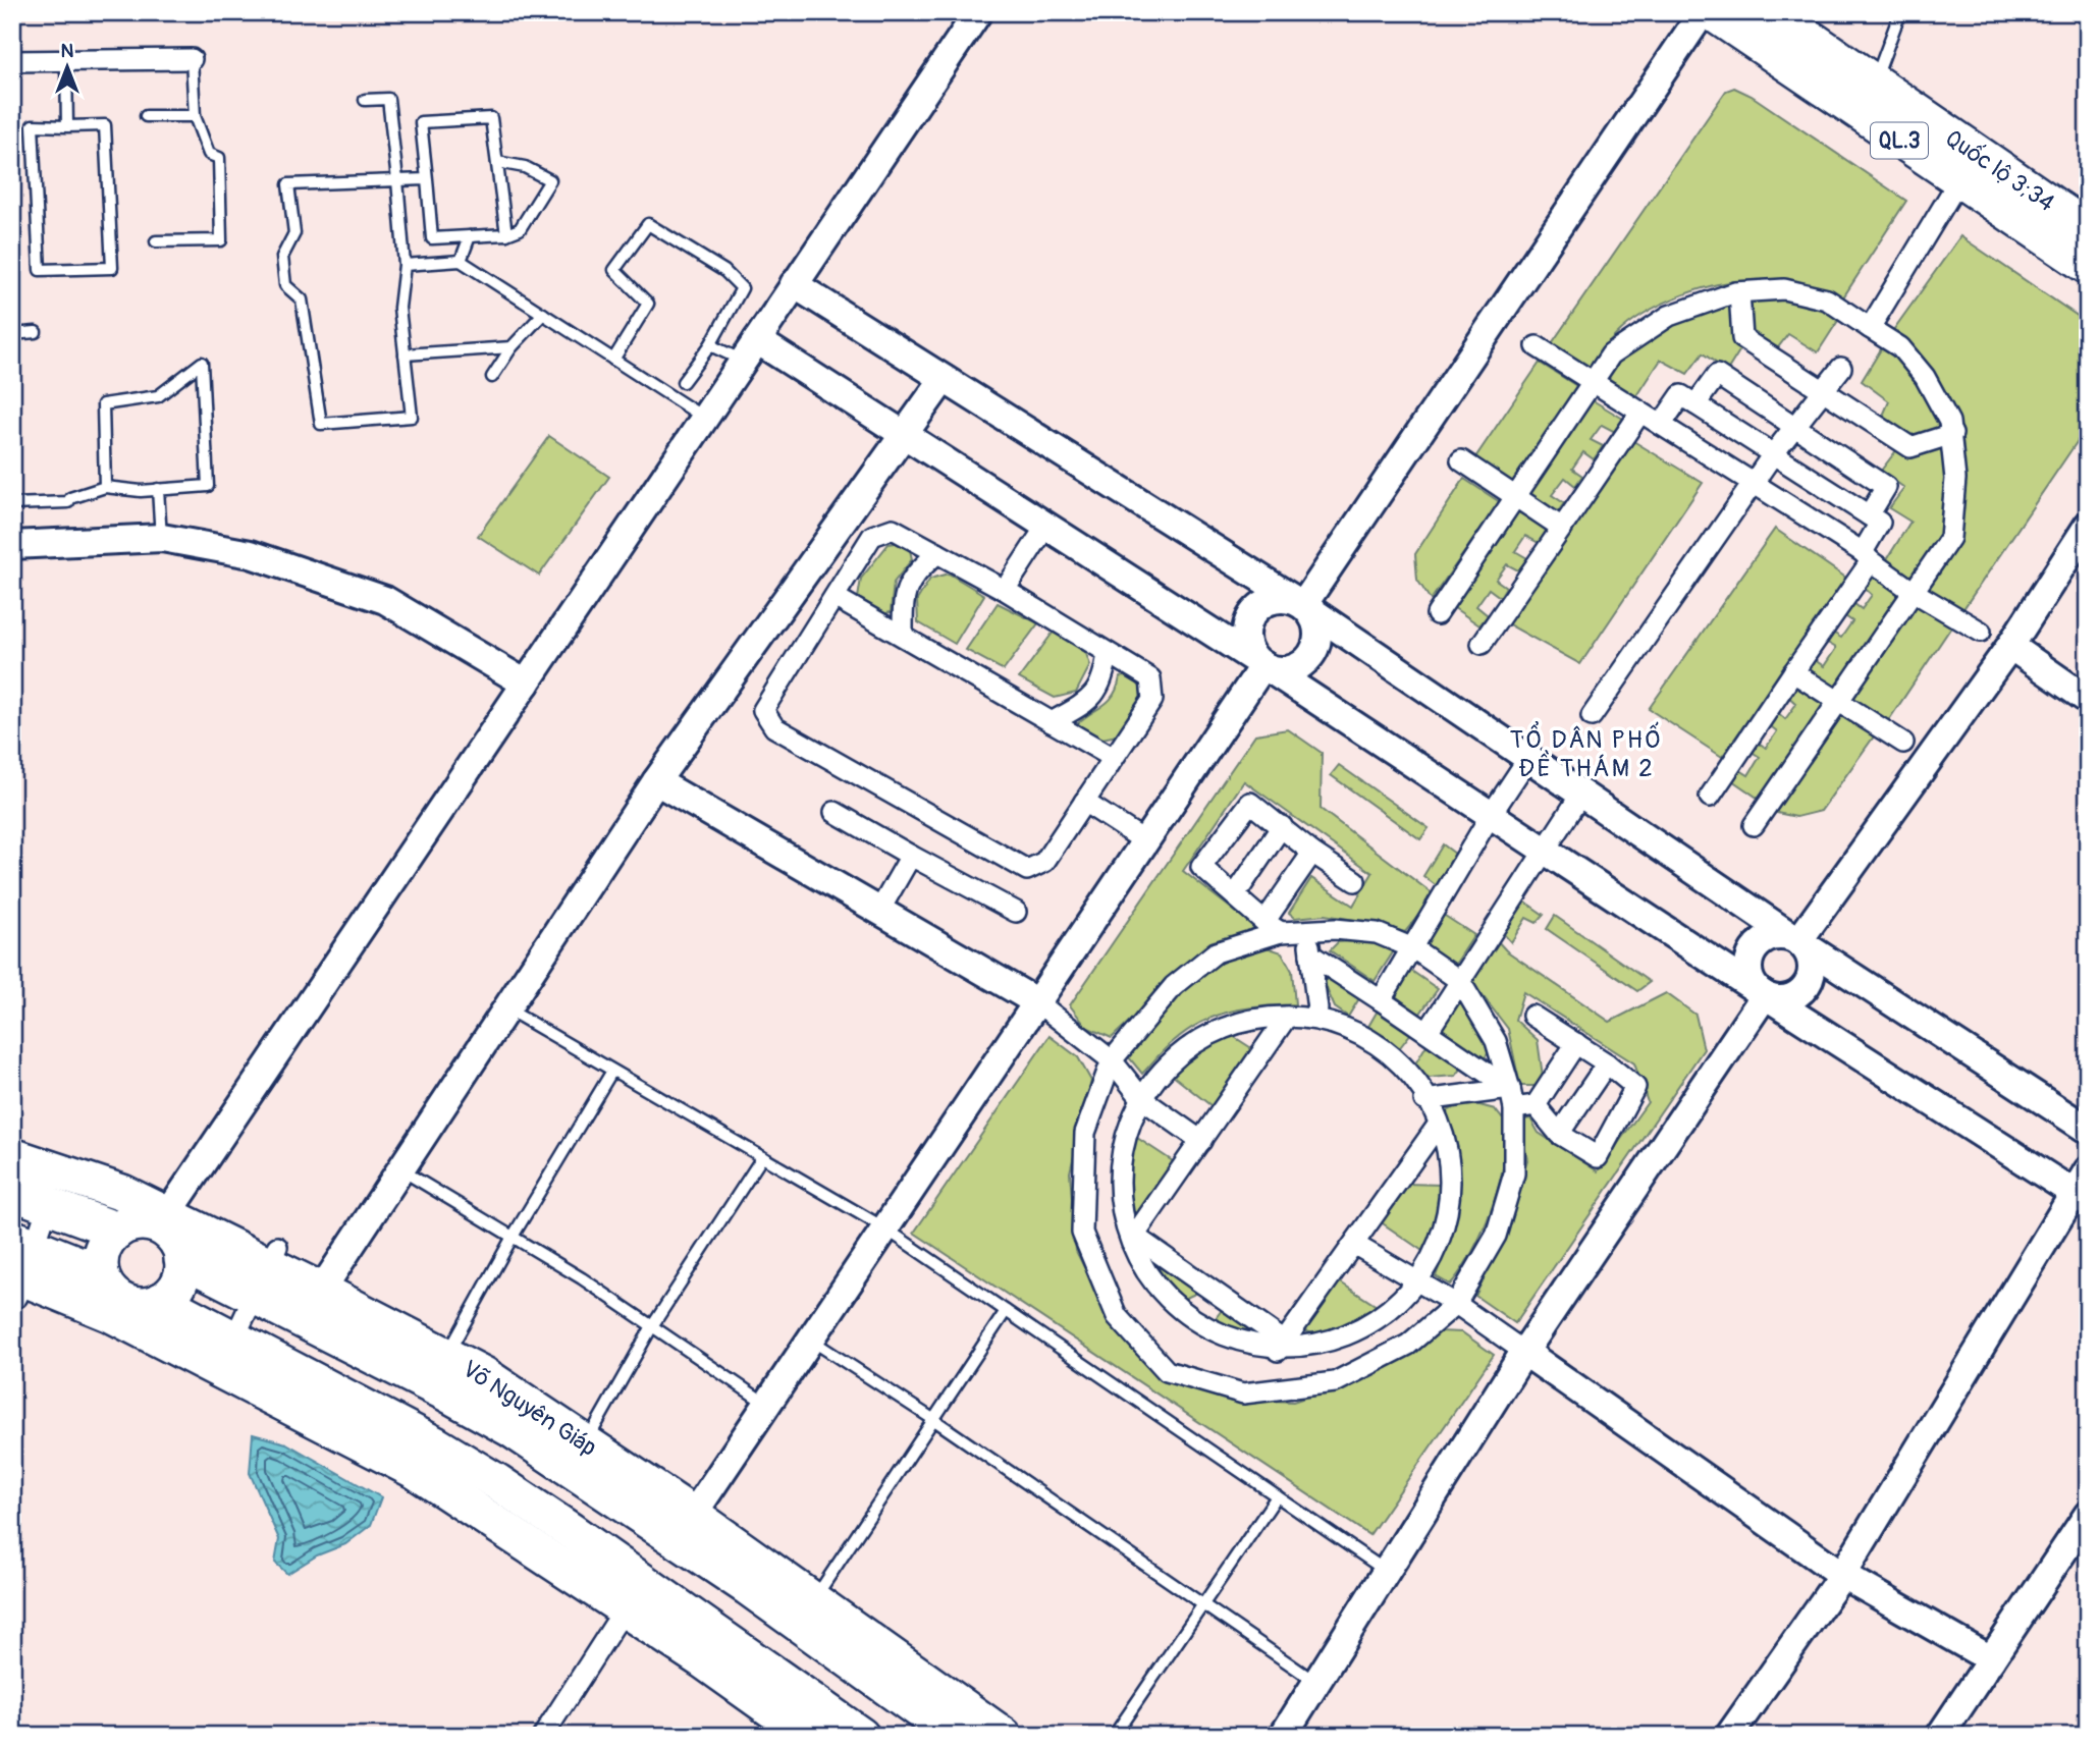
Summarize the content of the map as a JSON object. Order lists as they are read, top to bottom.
{
  "streets": {
    "highway": ["QL.3", "Quốc lộ 3;34", "Võ Nguyên Giáp"]
  },
  "districts": ["TỔ DÂN PHỐ ĐỀ THÁM 2"],
  "north": "top"
}
